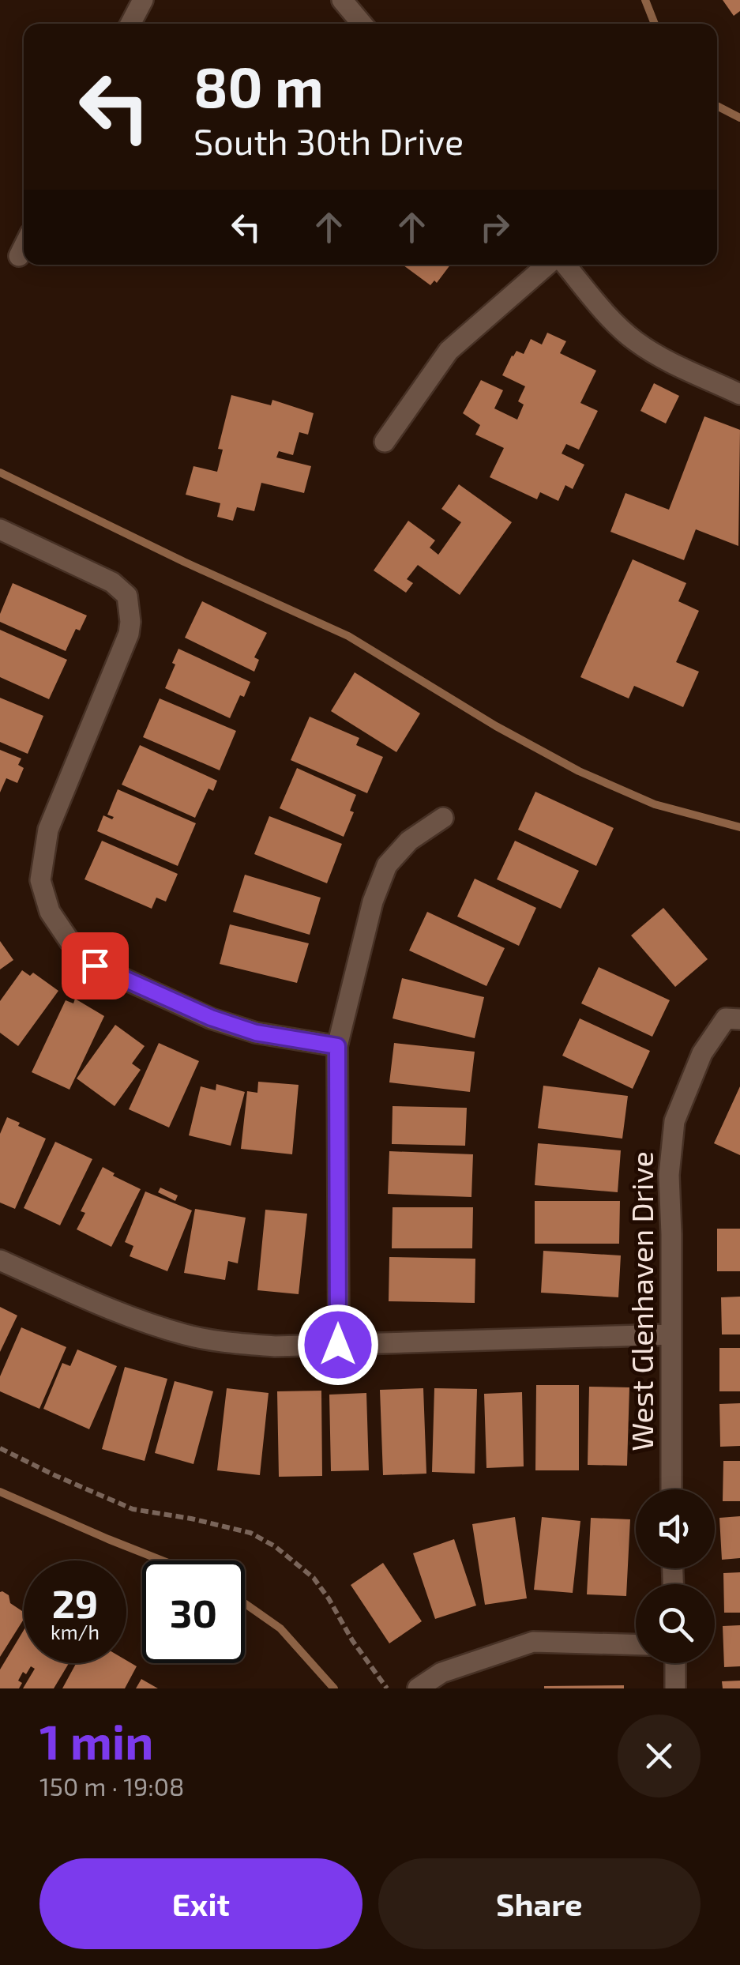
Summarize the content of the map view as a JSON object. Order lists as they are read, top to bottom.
{
  "streets": {
    "street": ["West Glenhaven Drive"]
  },
  "page": {
    "turn": ["80 m", "South 30th Drive"],
    "speed": "29 km/h",
    "limit": "30",
    "heading": ["1 min", "150 m · 19:08"],
    "buttons": ["Exit", "Share"]
  }
}
